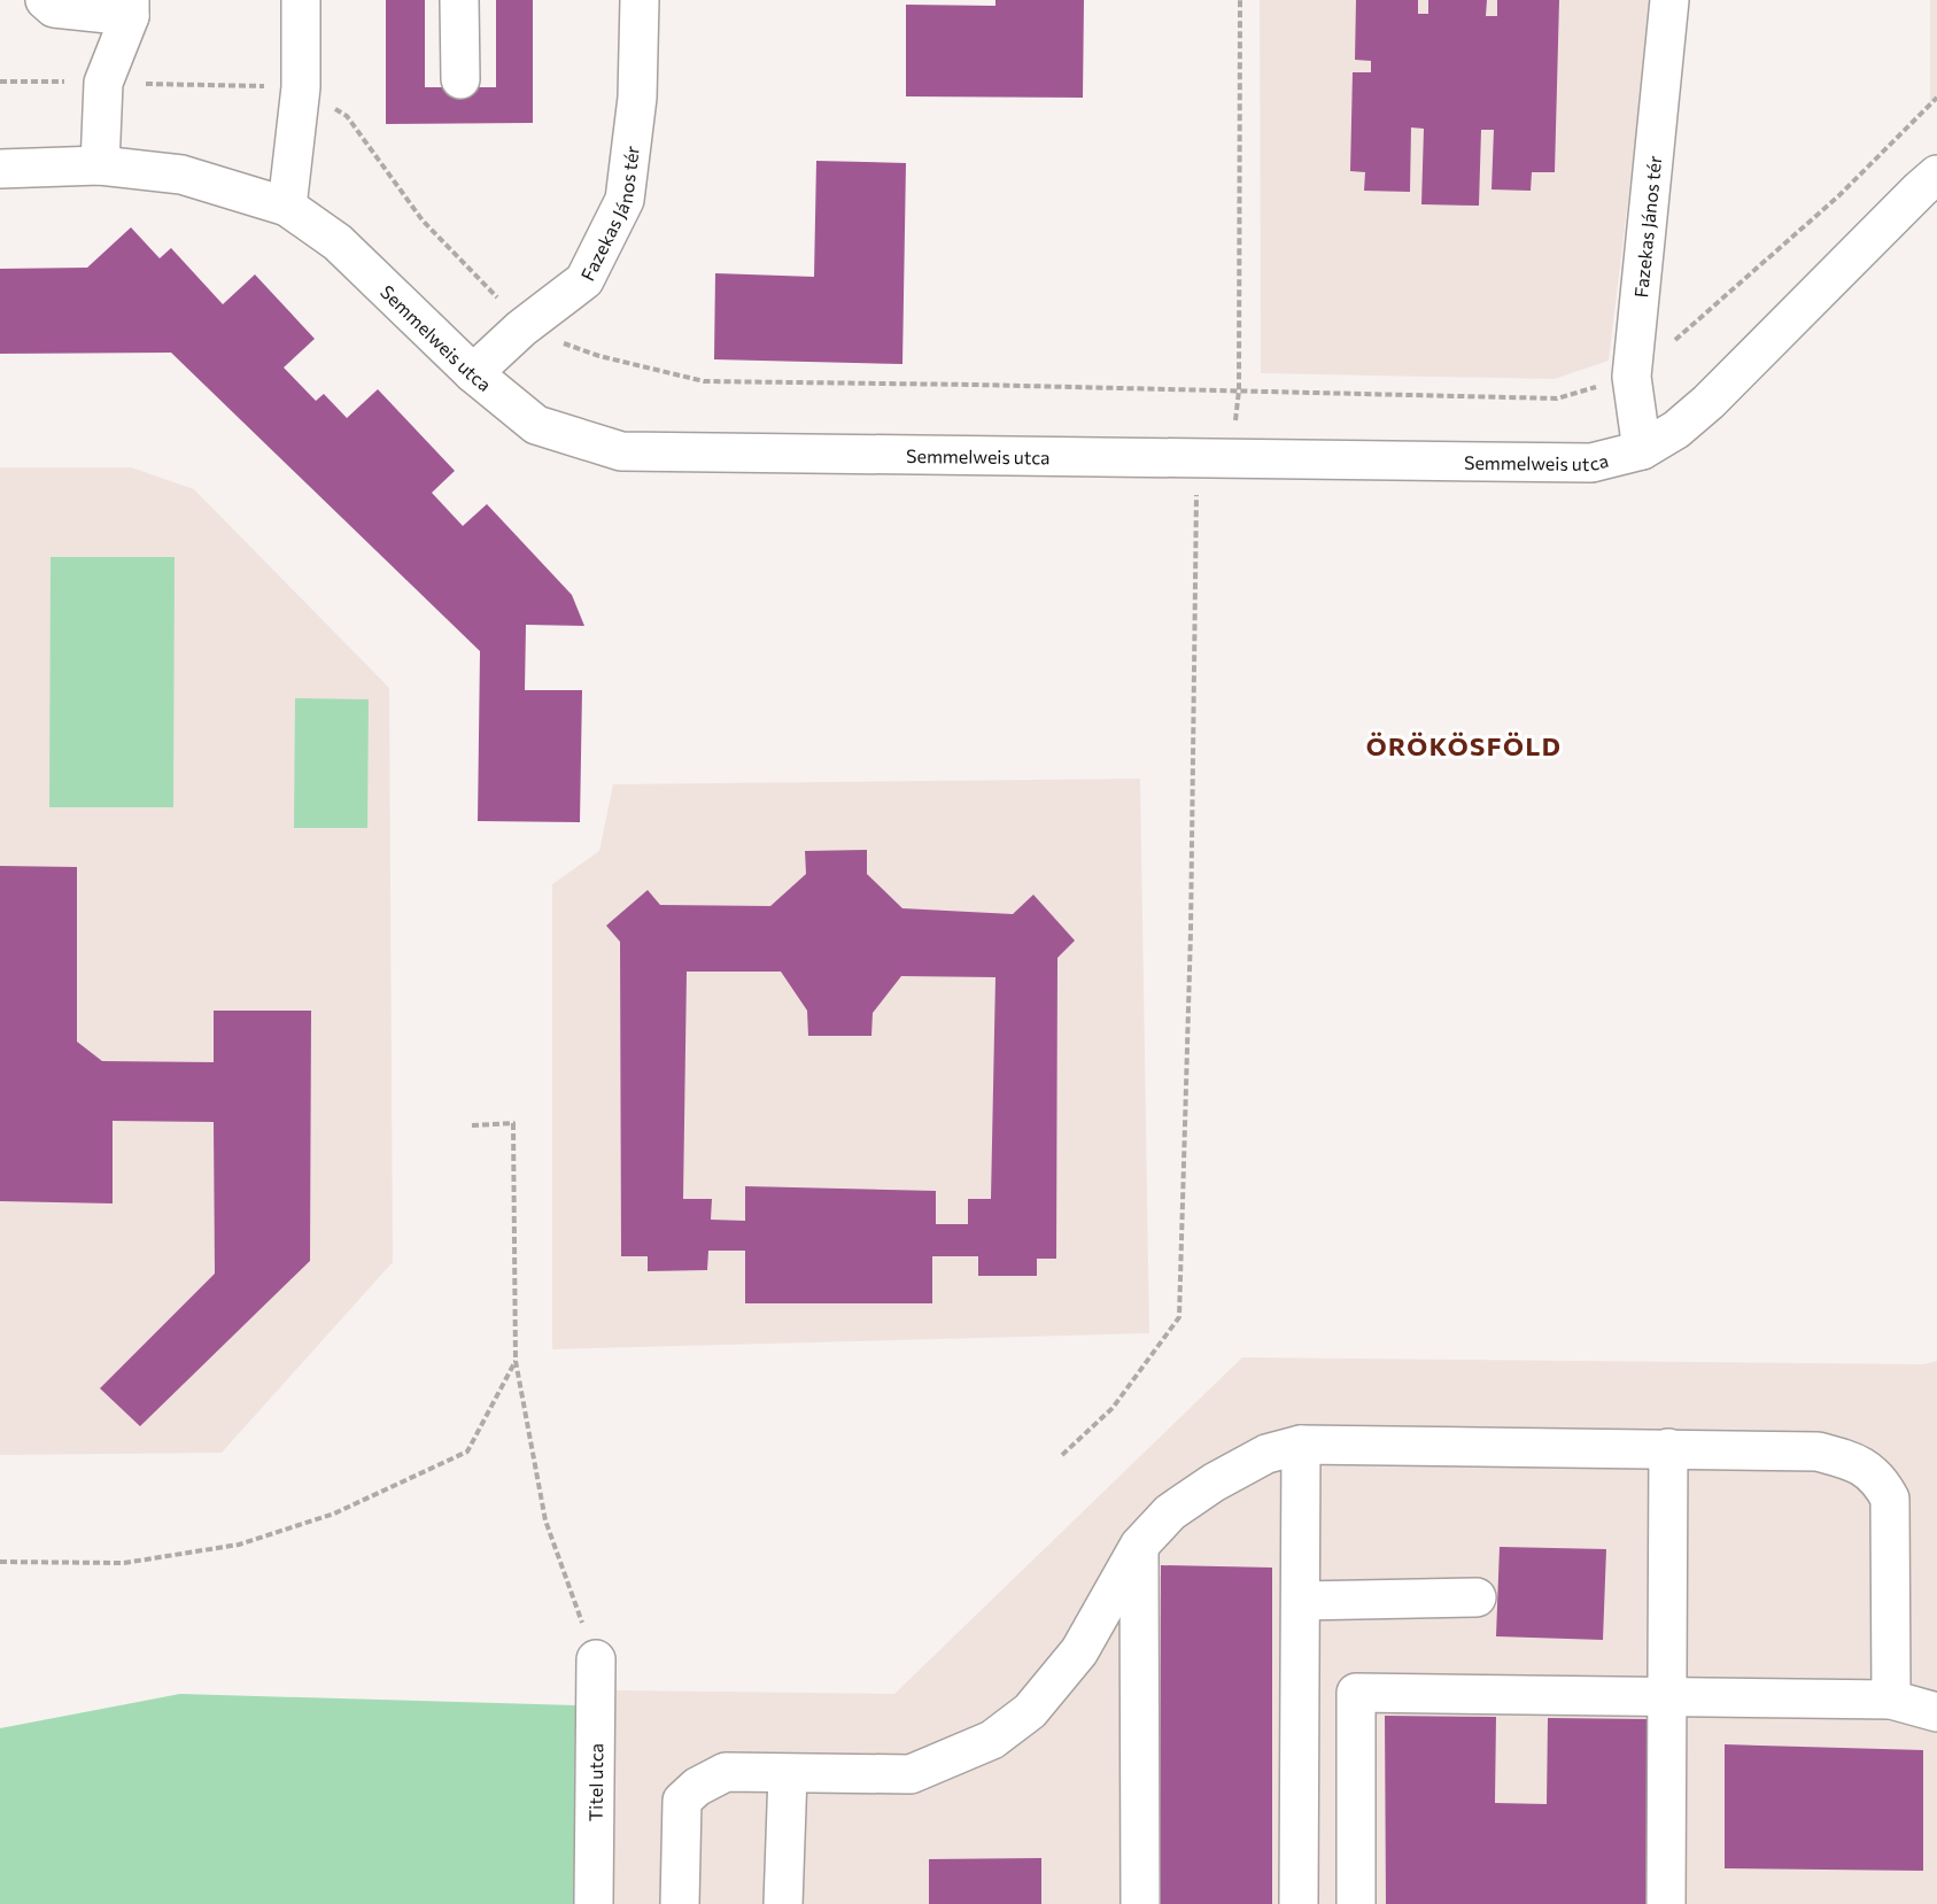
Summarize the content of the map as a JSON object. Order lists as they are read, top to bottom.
{
  "streets": {
    "street": ["Fazekas János tér", "Semmelweis utca", "Titel utca"]
  },
  "crossings": [
    ["Fazekas János tér", "Semmelweis utca"]
  ],
  "districts": ["ÖRÖKÖSFÖLD"]
}
